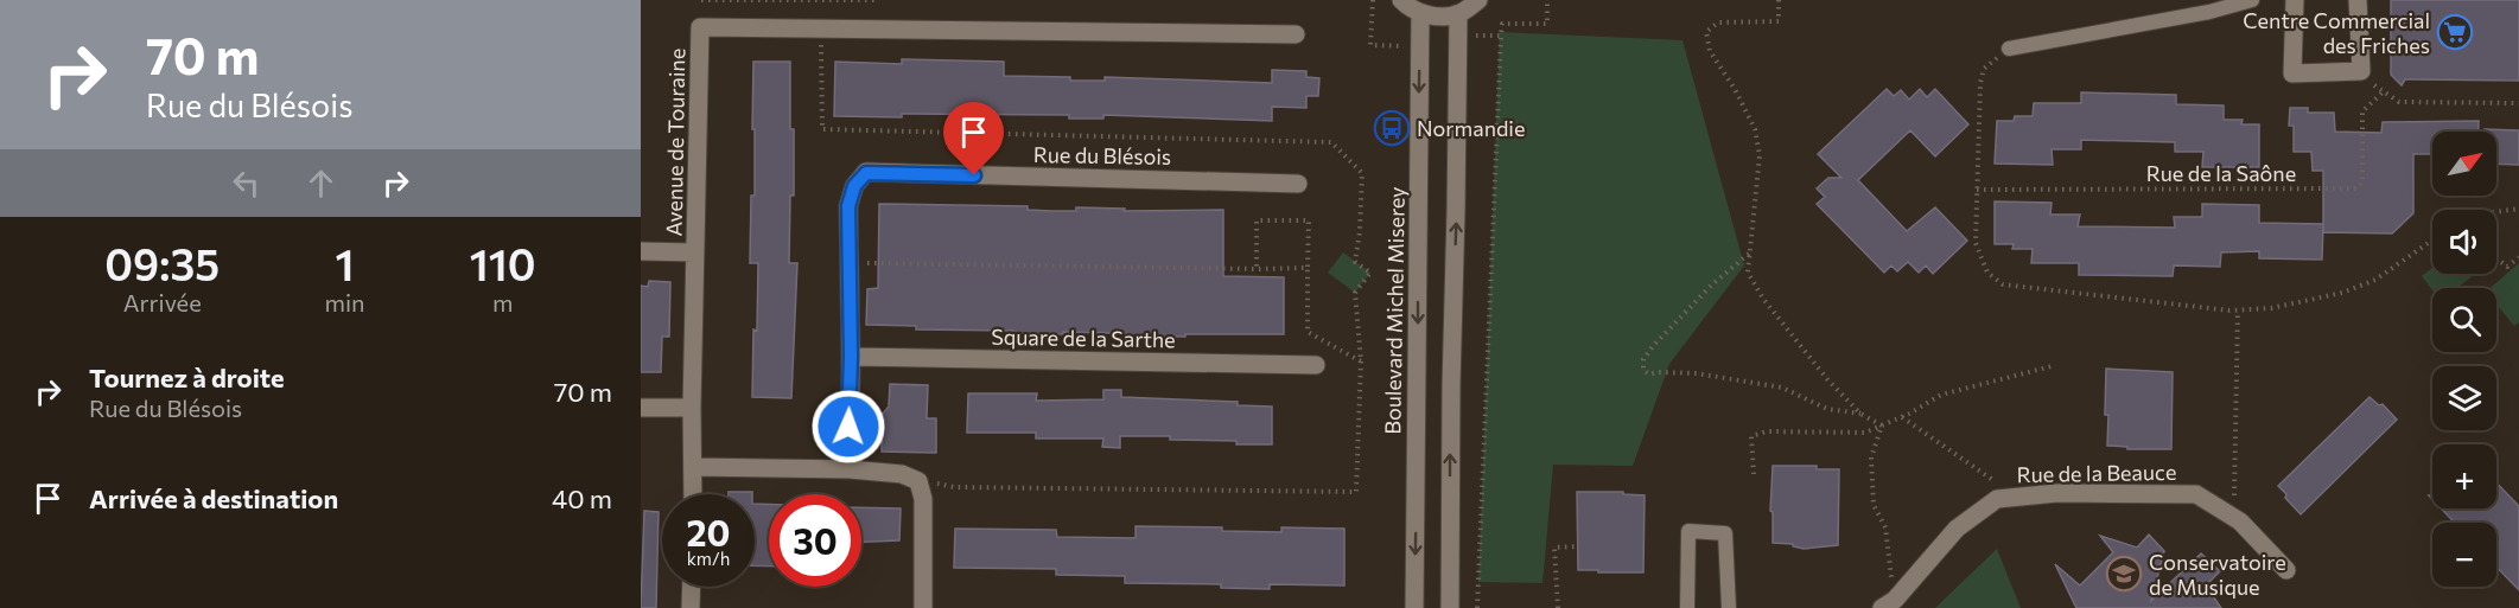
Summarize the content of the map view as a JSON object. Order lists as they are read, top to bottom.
{
  "streets": {
    "street": [
      "Avenue de Touraine",
      "Rue du Blésois",
      "Boulevard Michel Miserey",
      "Square de la Sarthe",
      "Rue de la Beauce"
    ],
    "path": ["Rue de la Saône"]
  },
  "crossings": [
    ["Rue du Blésois", "Square de la Sarthe"]
  ],
  "places": {
    "supermarket": ["Centre Commercial des Friches"],
    "bus stop": ["Normandie"],
    "school or university": ["Conservatoire de Musique"]
  },
  "north": "top right",
  "page": {
    "turn": ["70 m", "Rue du Blésois"],
    "map_buttons": ["+", "−"],
    "eta": [
      "09:35",
      "Arrivée",
      "1",
      "min",
      "110",
      "m"
    ],
    "list": [
      {
        "name": "Tournez à droite",
        "note": "Rue du Blésois",
        "value": "70 m"
      },
      {
        "name": "Arrivée à destination",
        "value": "40 m"
      }
    ],
    "speed": "20 km/h",
    "limit": "30"
  }
}
